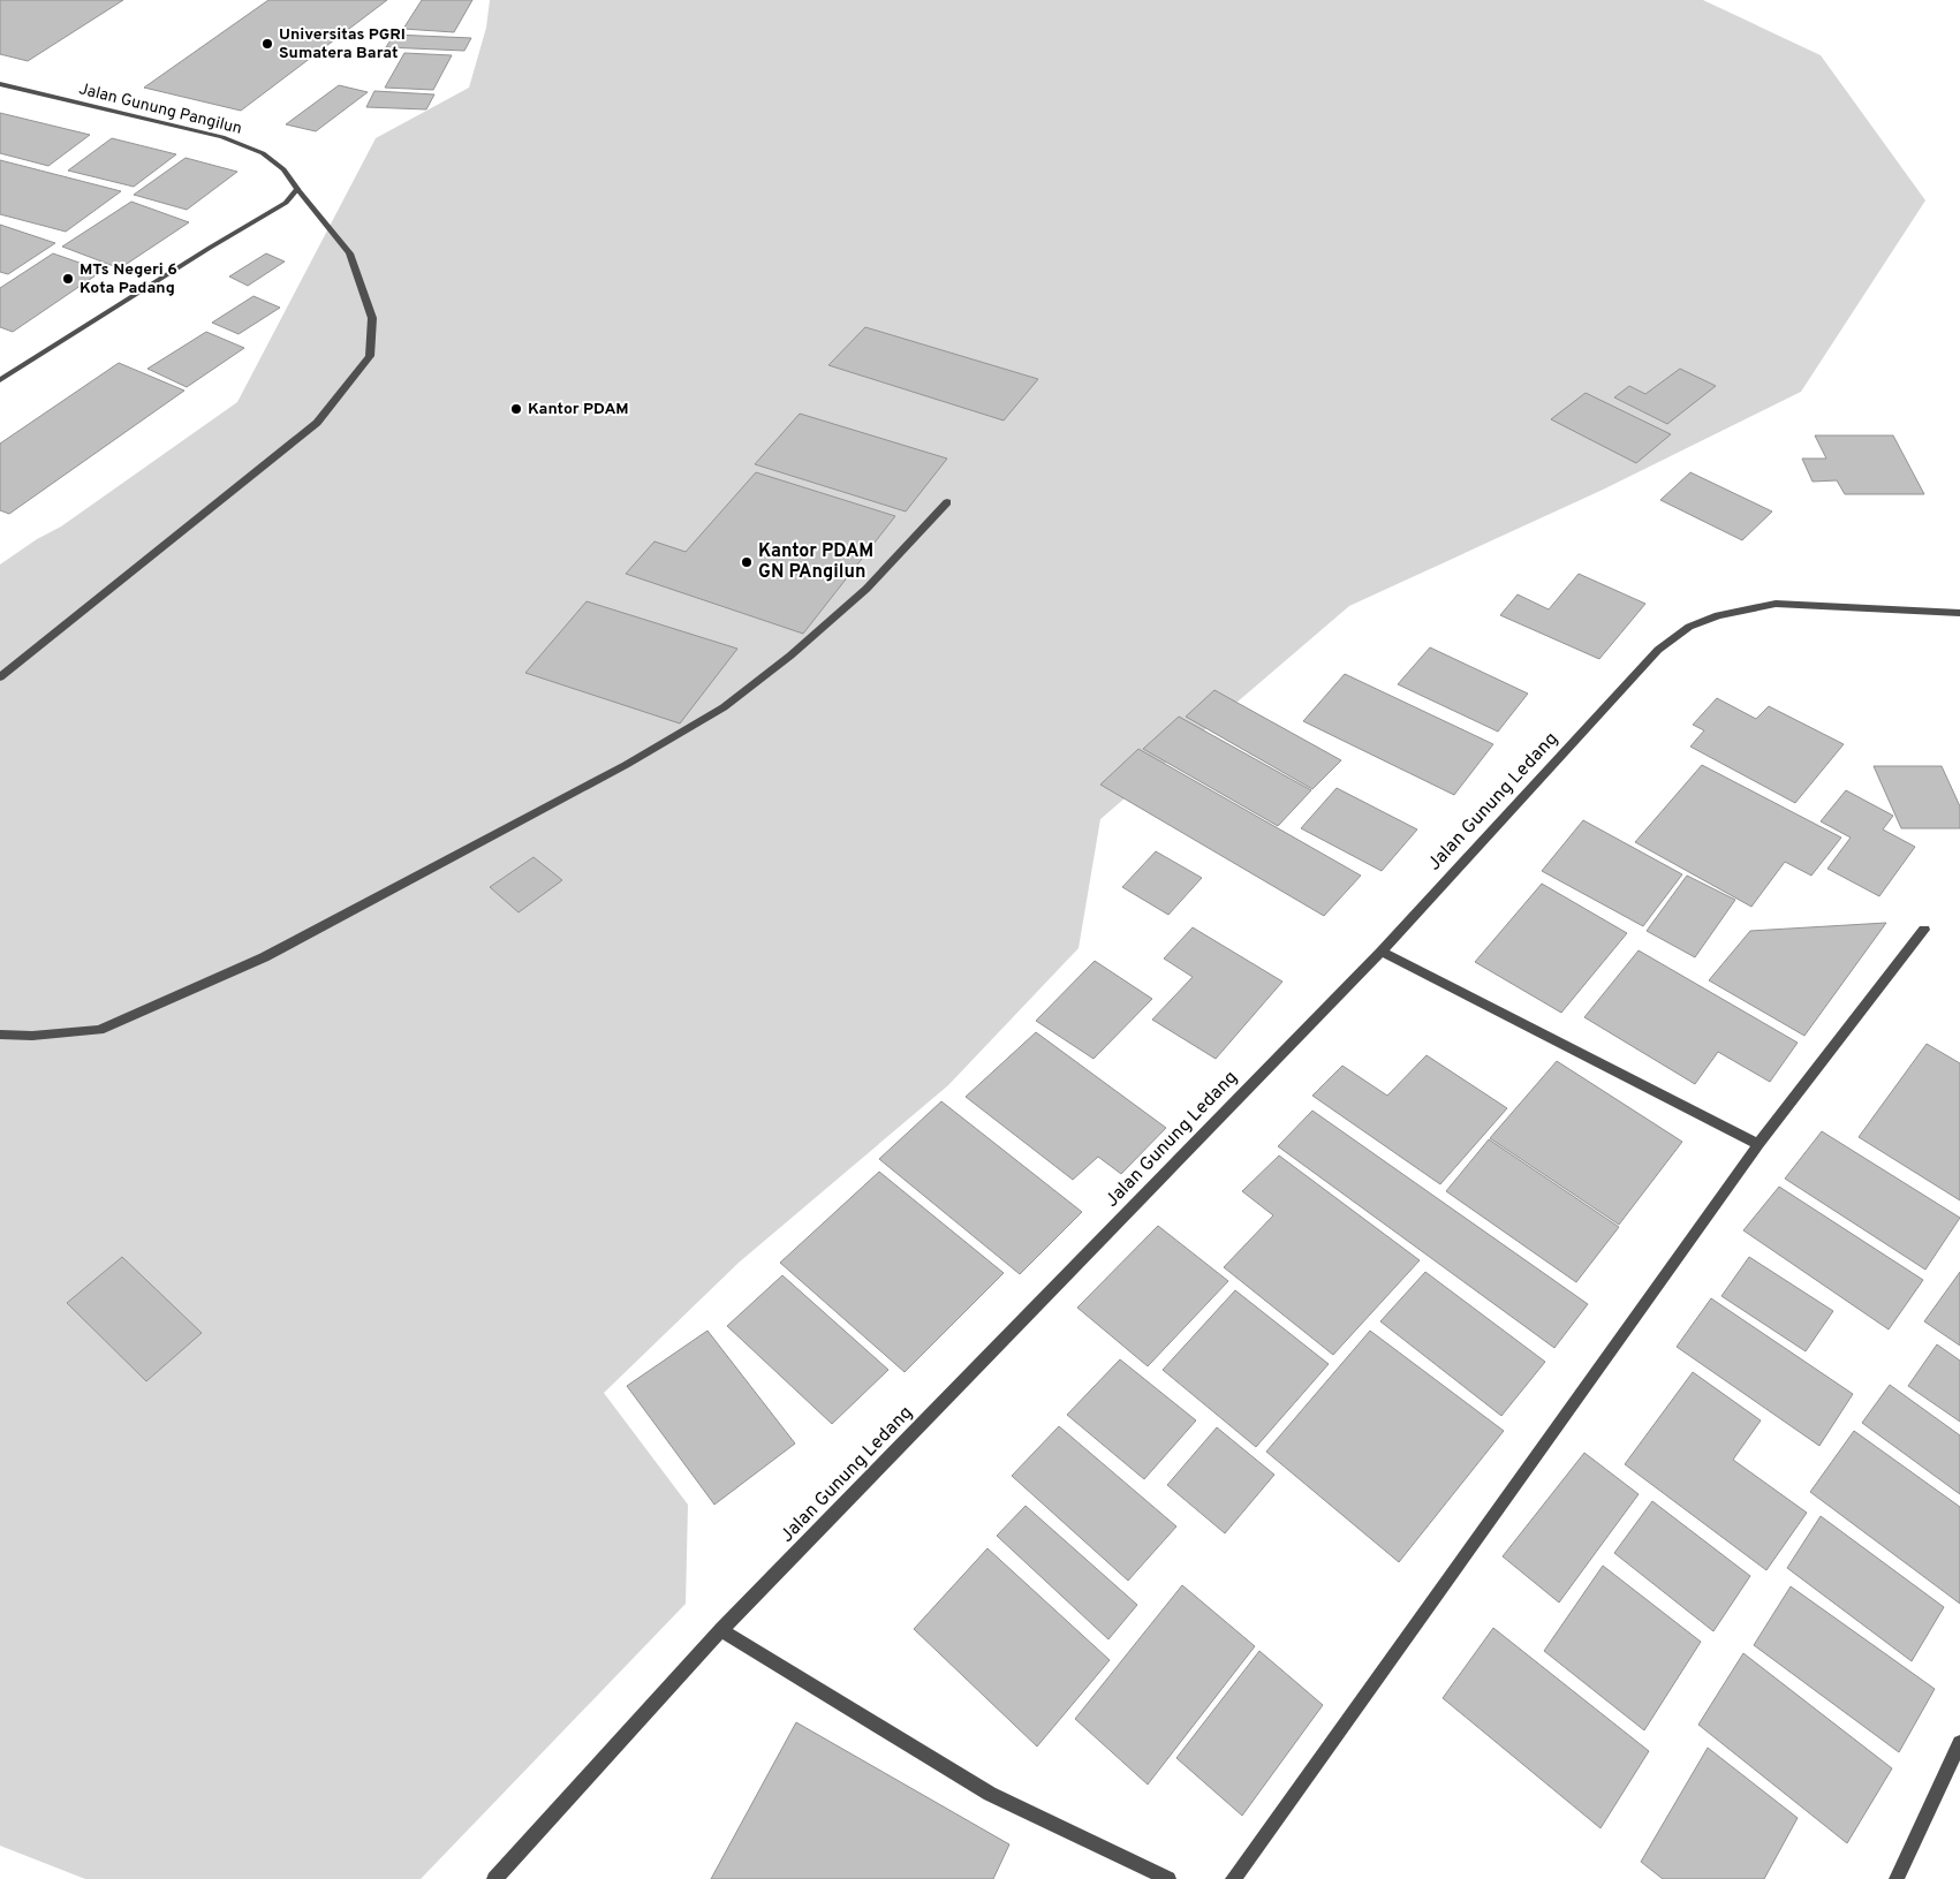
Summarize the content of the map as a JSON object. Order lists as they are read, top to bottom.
{
  "streets": {
    "street": ["Jalan Gunung Pangilun", "Jalan Gunung Ledang"]
  },
  "places": [
    "Universitas PGRI Sumatera Barat",
    "MTs Negeri 6 Kota Padang",
    "Kantor PDAM",
    "Kantor PDAM GN PAngilun"
  ]
}
